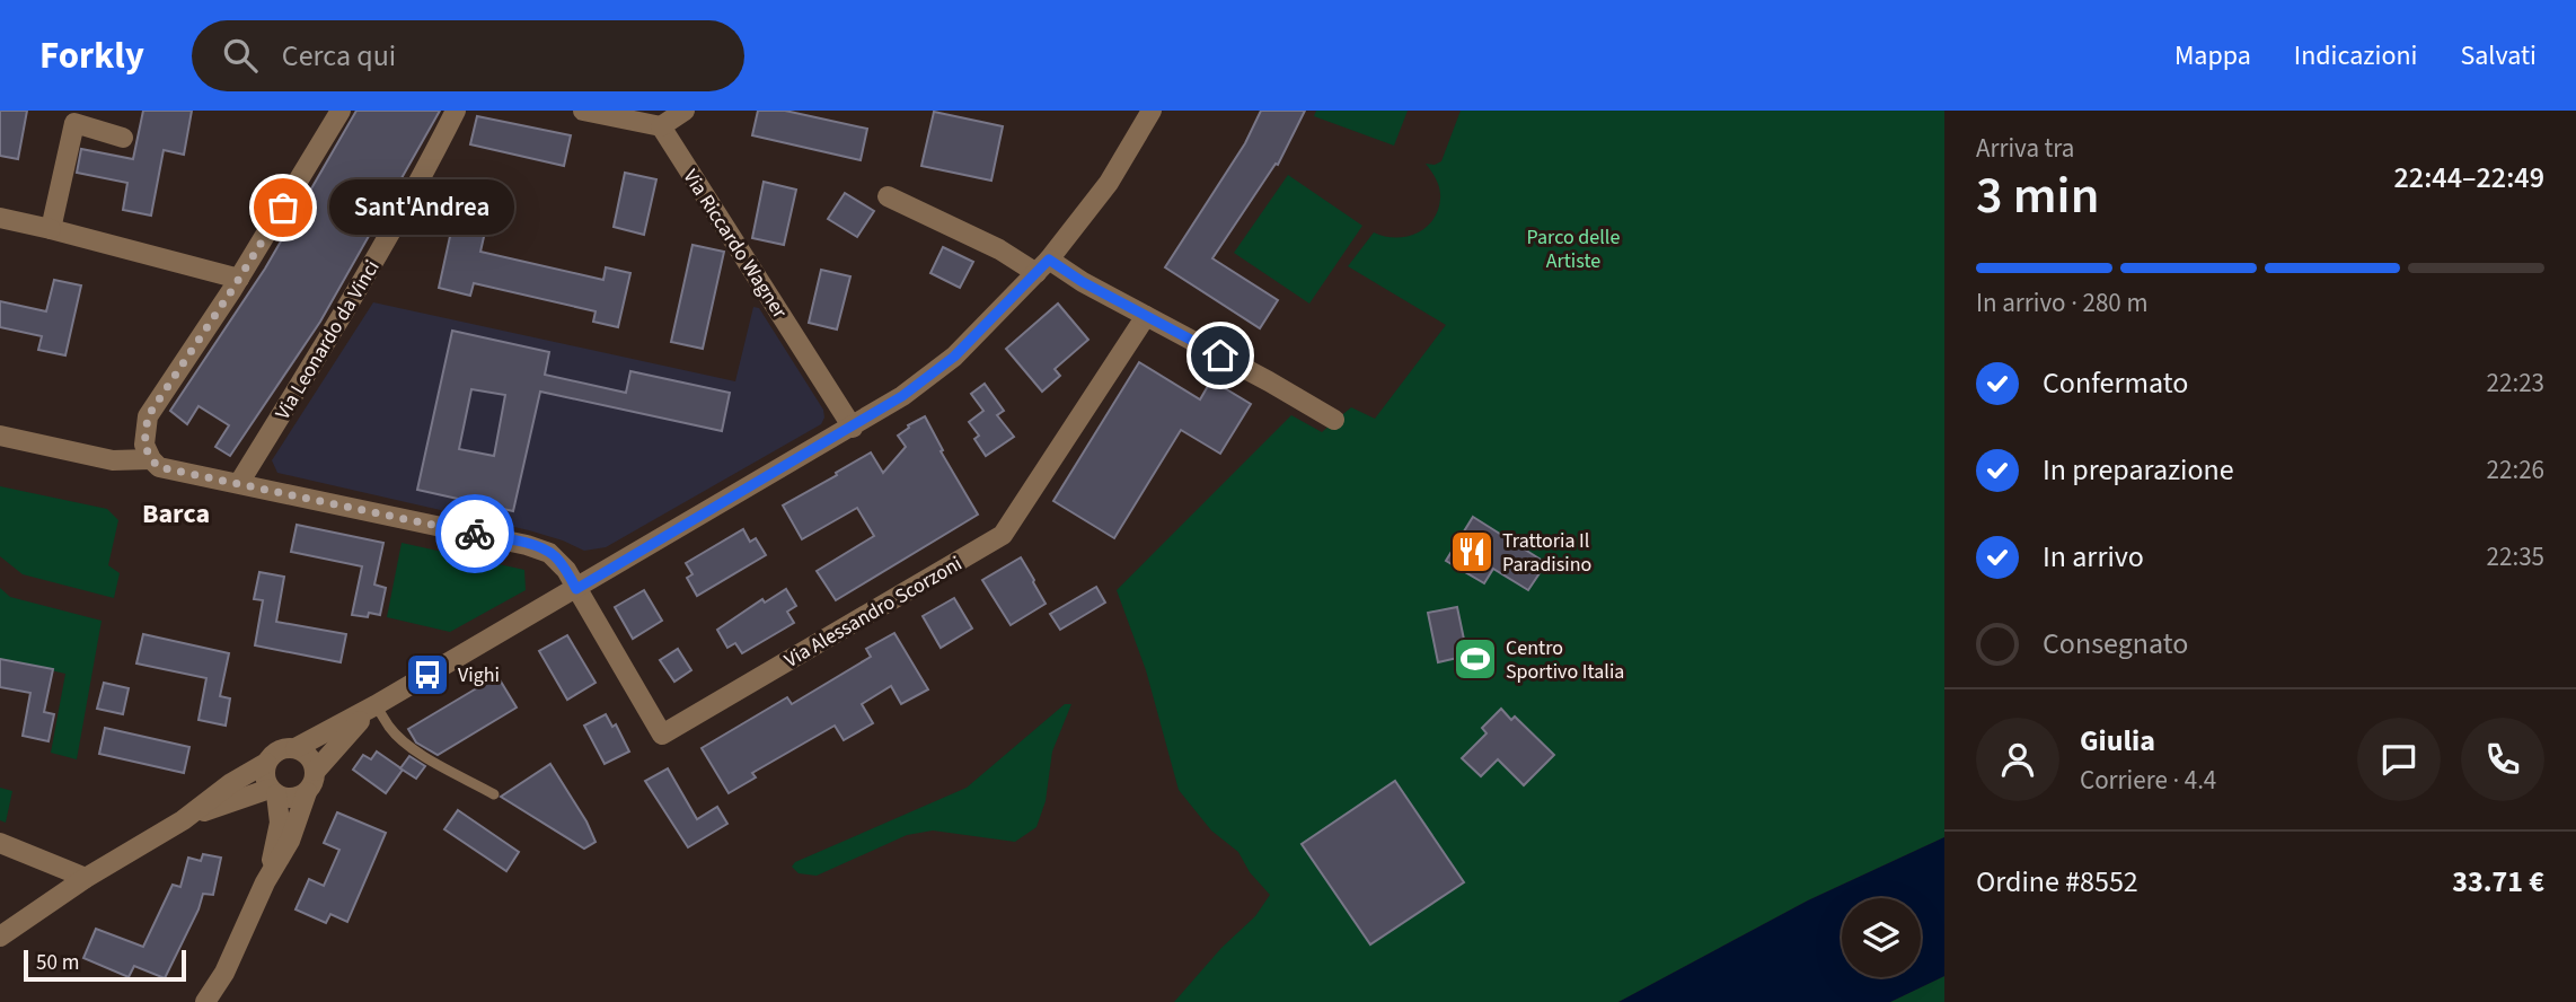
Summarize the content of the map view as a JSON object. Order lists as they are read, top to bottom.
{
  "streets": {
    "street": ["Via Riccardo Wagner", "Via Leonardo da Vinci", "Via Alessandro Scorzoni"]
  },
  "districts": ["Barca"],
  "parks": ["Parco delle Artiste"],
  "places": {
    "other": ["Sant'Andrea"],
    "restaurant": ["Trattoria Il Paradisino"],
    "sports": ["Centro Sportivo Italia"],
    "bus stop": ["Vighi"]
  },
  "scale_bar": "50 m",
  "page": {
    "header": "Forkly",
    "search": "Cerca qui",
    "nav": ["Mappa", "Indicazioni", "Salvati"],
    "heading": ["3 min", "Arriva tra", "22:44–22:49"],
    "panel": [
      "Giulia",
      "Corriere · 4.4",
      "Ordine #8552",
      "33.71 €"
    ],
    "bubble": "Sant'Andrea",
    "bar": "In arrivo · 280 m",
    "list": [
      ["Confermato", "22:23"],
      ["In preparazione", "22:26"],
      ["In arrivo", "22:35"],
      "Consegnato"
    ],
    "scale": "50 m"
  }
}
